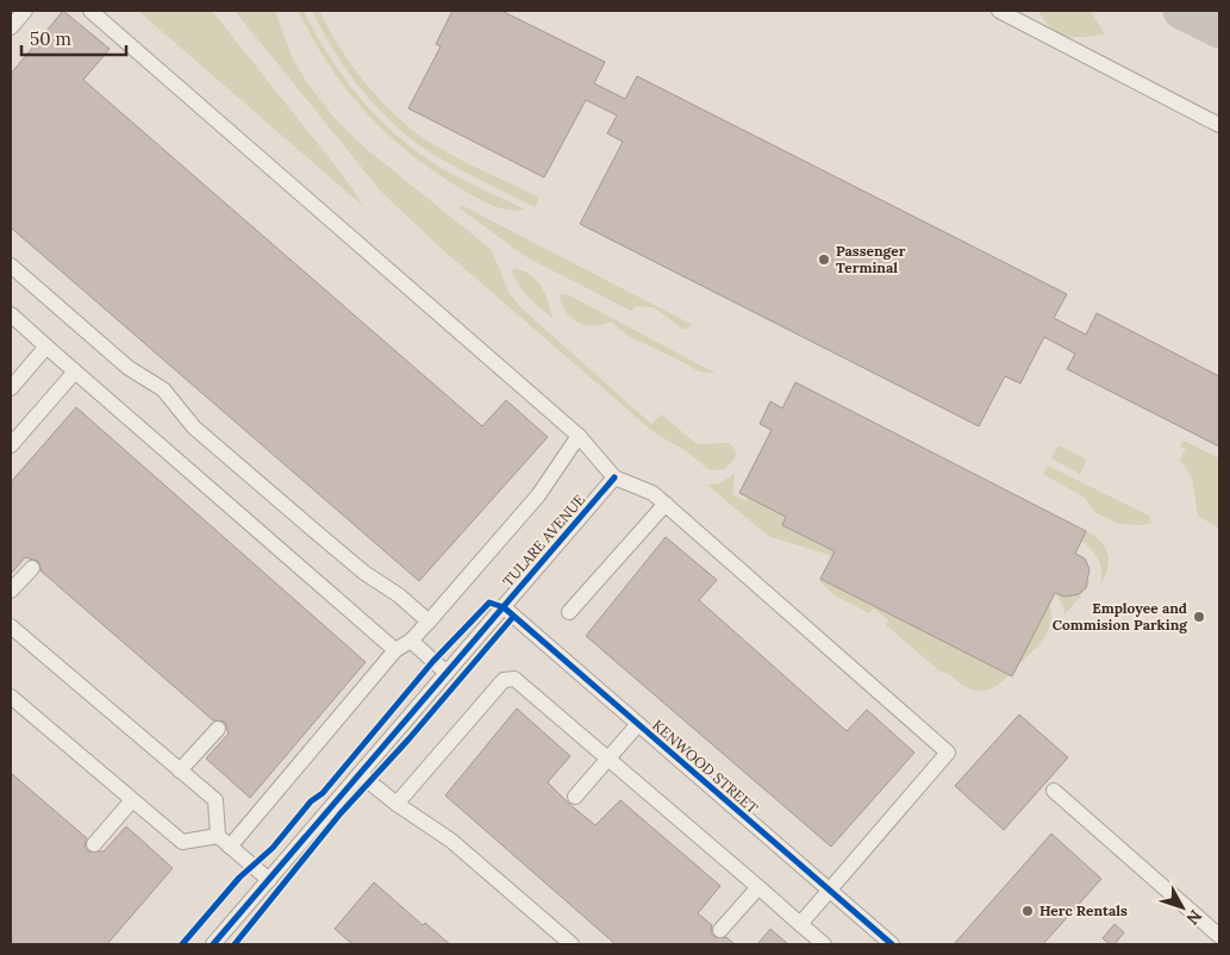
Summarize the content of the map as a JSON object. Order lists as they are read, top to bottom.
{
  "streets": {
    "street": ["TULARE AVENUE", "KENWOOD STREET"]
  },
  "crossings": [
    ["TULARE AVENUE", "KENWOOD STREET"]
  ],
  "places": ["Passenger Terminal", "Employee and Commision Parking", "Herc Rentals"],
  "scale_bar": "50 m",
  "north": "bottom right"
}
